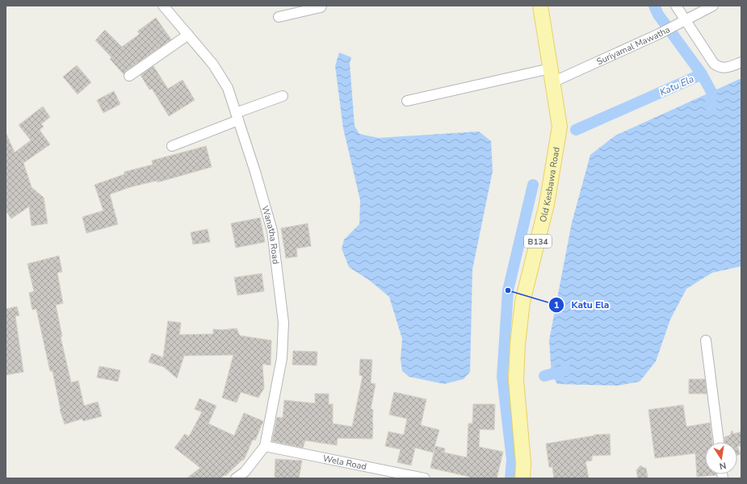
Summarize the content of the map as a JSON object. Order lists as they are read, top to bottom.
{
  "streets": {
    "main road": ["Old Kesbawa Road", "B134"],
    "street": ["Suriyamal Mawatha", "Wanatha Road", "Wela Road"]
  },
  "crossings": [
    ["Suriyamal Mawatha", "Old Kesbawa Road"],
    ["Wanatha Road", "Wela Road"]
  ],
  "water": ["Katu Ela"],
  "places": ["Katu Ela"],
  "north": "bottom"
}
